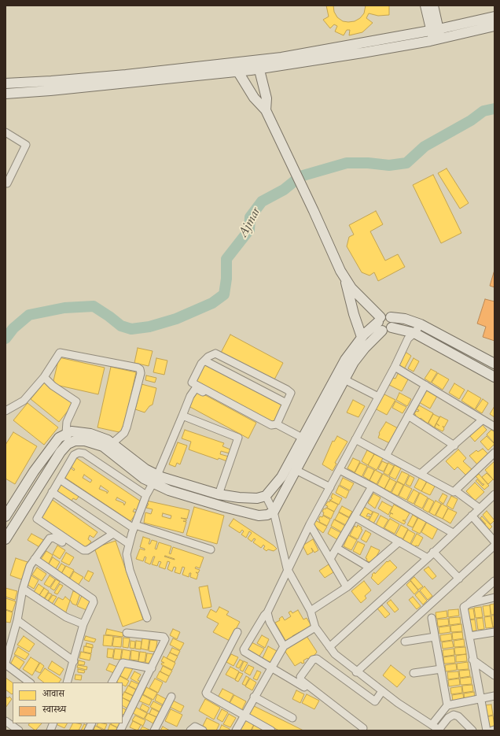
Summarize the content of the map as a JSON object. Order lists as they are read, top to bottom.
{
  "water": ["Ajmar"],
  "legend": ["आवास", "स्वास्थ्य"]
}
